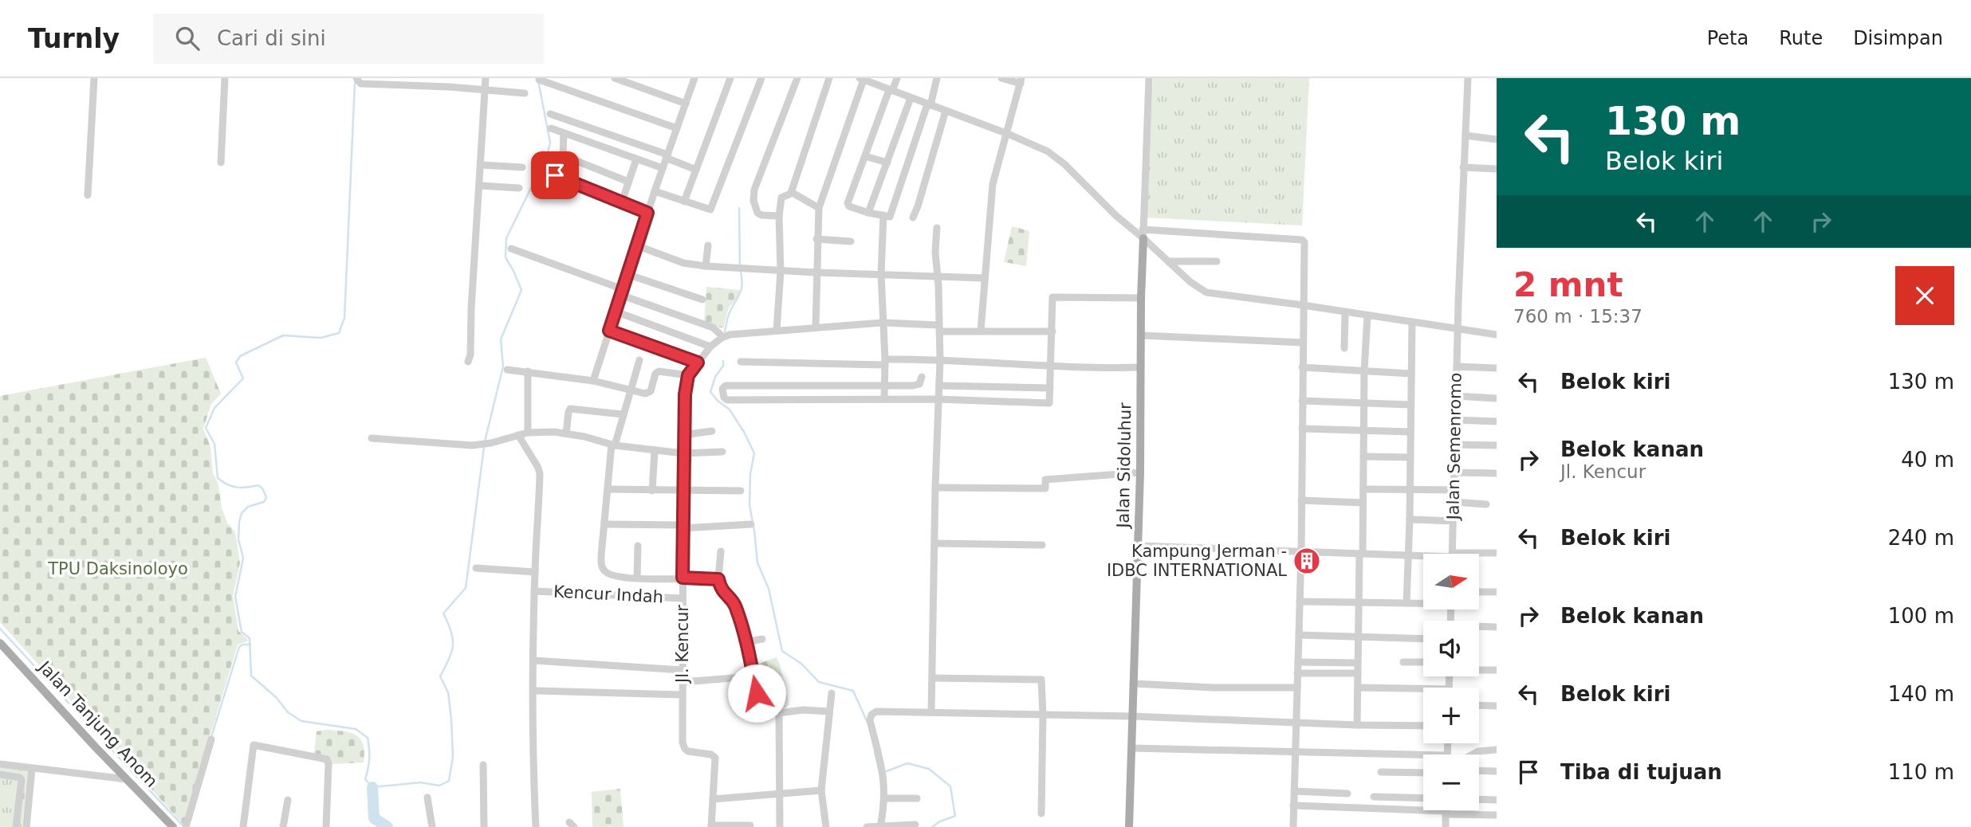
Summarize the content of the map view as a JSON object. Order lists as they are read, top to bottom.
{
  "streets": {
    "main road": ["Jalan Sidoluhur", "Jalan Tanjung Anom"],
    "street": ["Jalan Semenromo", "Kencur Indah", "Jl. Kencur"]
  },
  "crossings": [
    ["Kencur Indah", "Jl. Kencur"]
  ],
  "parks": ["TPU Daksinoloyo"],
  "places": {
    "building": ["Kampung Jerman - IDBC INTERNATIONAL"]
  },
  "north": "right",
  "page": {
    "header": "Turnly",
    "search": "Cari di sini",
    "nav": ["Peta", "Rute", "Disimpan"],
    "turn": ["130 m", "Belok kiri"],
    "heading": ["2 mnt", "760 m · 15:37"],
    "list": [
      {
        "name": "Belok kiri",
        "value": "130 m"
      },
      {
        "name": "Belok kanan",
        "note": "Jl. Kencur",
        "value": "40 m"
      },
      {
        "name": "Belok kiri",
        "value": "240 m"
      },
      {
        "name": "Belok kanan",
        "value": "100 m"
      },
      {
        "name": "Belok kiri",
        "value": "140 m"
      },
      {
        "name": "Tiba di tujuan",
        "value": "110 m"
      }
    ],
    "map_buttons": ["+", "−"]
  }
}
